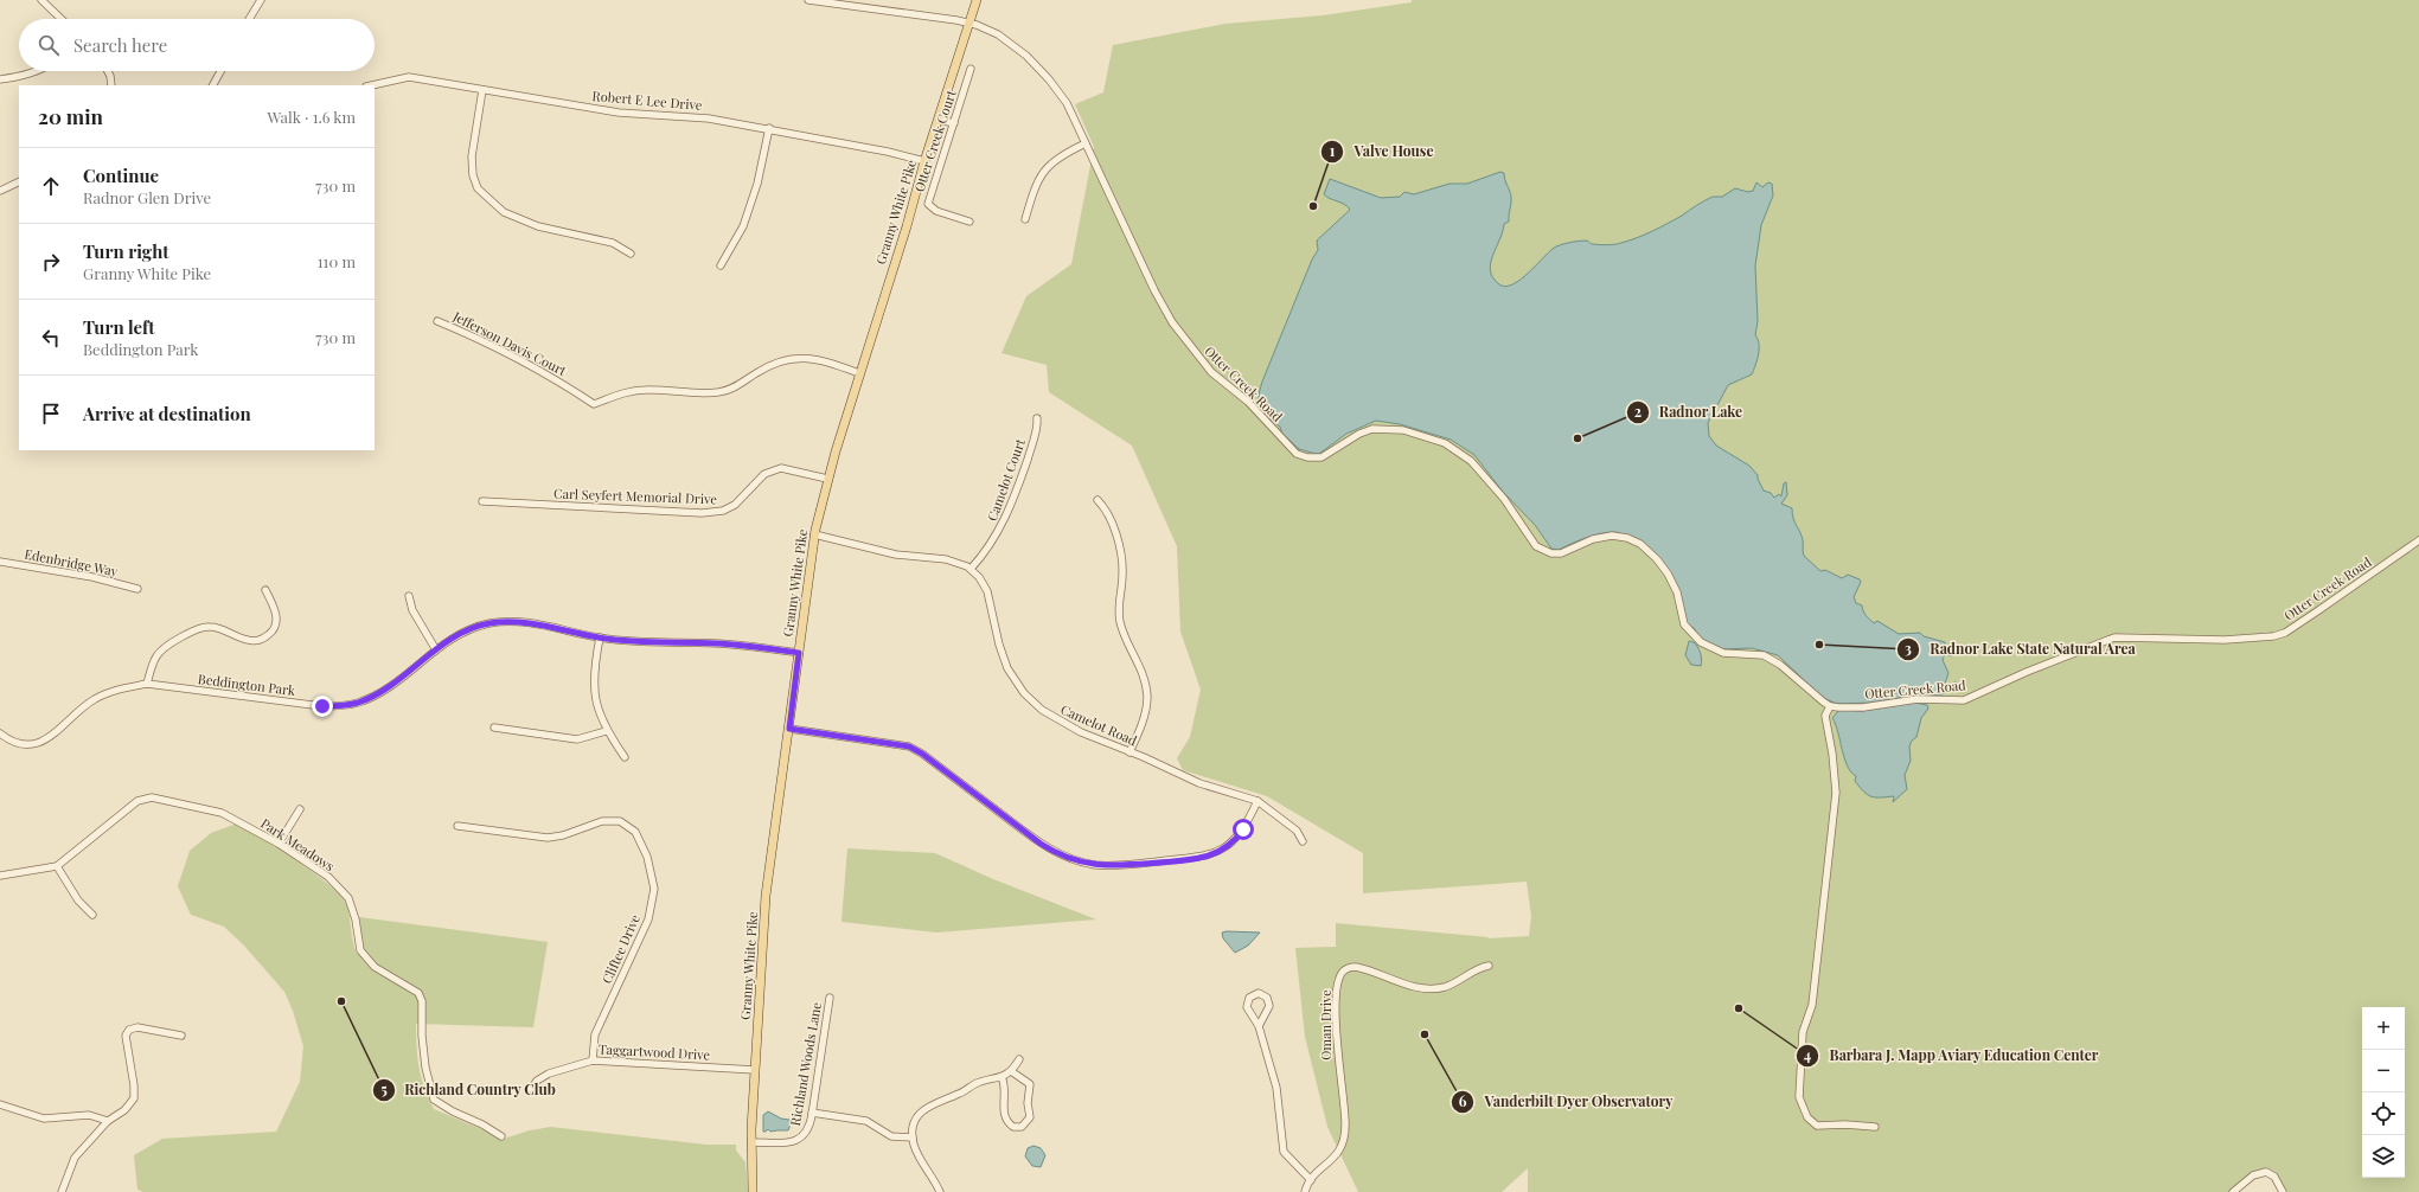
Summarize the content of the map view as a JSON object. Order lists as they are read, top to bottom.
{
  "streets": {
    "main road": ["Granny White Pike"],
    "street": [
      "Robert E Lee Drive",
      "Otter Creek Court",
      "Jefferson Davis Court",
      "Otter Creek Road",
      "Camelot Court",
      "Carl Seyfert Memorial Drive",
      "Edenbridge Way",
      "Beddington Park",
      "Camelot Road",
      "Park Meadows",
      "Cliftee Drive",
      "Oman Drive",
      "Taggartwood Drive",
      "Richland Woods Lane"
    ]
  },
  "crossings": [
    ["Robert E Lee Drive", "Granny White Pike"],
    ["Granny White Pike", "Jefferson Davis Court"],
    ["Granny White Pike", "Otter Creek Road"],
    ["Granny White Pike", "Carl Seyfert Memorial Drive"],
    ["Granny White Pike", "Beddington Park"],
    ["Granny White Pike", "Taggartwood Drive"],
    ["Granny White Pike", "Richland Woods Lane"],
    ["Camelot Court", "Camelot Road"],
    ["Cliftee Drive", "Taggartwood Drive"]
  ],
  "places": [
    "Valve House",
    "Radnor Lake",
    "Radnor Lake State Natural Area",
    "Richland Country Club",
    "Barbara J. Mapp Aviary Education Center",
    "Vanderbilt Dyer Observatory"
  ],
  "page": {
    "search": "Search here",
    "heading": ["20 min", "Walk · 1.6 km"],
    "list": [
      ["Continue", "Radnor Glen Drive", "730 m"],
      ["Turn right", "Granny White Pike", "110 m"],
      ["Turn left", "Beddington Park", "730 m"],
      "Arrive at destination"
    ],
    "map_buttons": ["+", "−"]
  }
}
